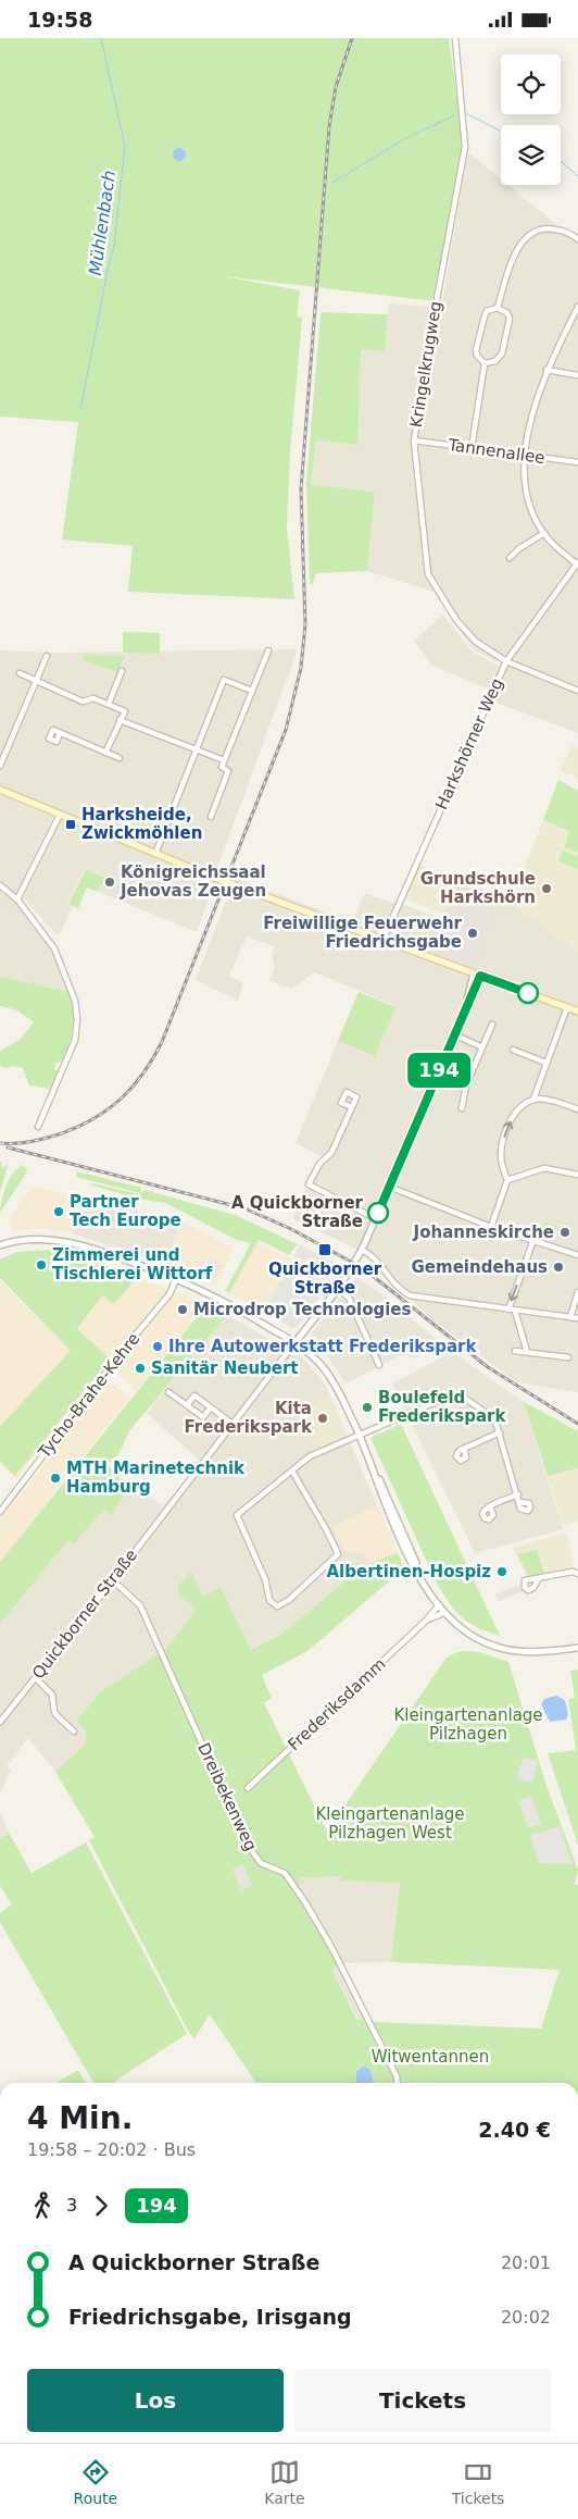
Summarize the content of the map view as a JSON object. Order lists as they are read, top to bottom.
{
  "streets": {
    "street": [
      "Kringelkrugweg",
      "Tannenallee",
      "Harkshörner Weg",
      "Tycho-Brahe-Kehre",
      "Quickborner Straße",
      "Frederiksdamm",
      "Dreibekenweg"
    ]
  },
  "crossings": [
    ["Kringelkrugweg", "Tannenallee"],
    ["Kringelkrugweg", "Harkshörner Weg"],
    ["Quickborner Straße", "Dreibekenweg"]
  ],
  "water": ["Mühlenbach"],
  "parks": ["Kleingartenanlage Pilzhagen", "Kleingartenanlage Pilzhagen West", "Witwentannen"],
  "places": {
    "transit": ["Harksheide, Zwickmöhlen", "Quickborner Straße"],
    "other": [
      "Königreichssaal Jehovas Zeugen",
      "Grundschule Harkshörn",
      "Freiwillige Feuerwehr Friedrichsgabe",
      "Partner Tech Europe",
      "A Quickborner Straße",
      "Johanneskirche",
      "Zimmerei und Tischlerei Wittorf",
      "Gemeindehaus",
      "Microdrop Technologies",
      "Ihre Autowerkstatt Frederikspark",
      "Sanitär Neubert",
      "Boulefeld Frederikspark",
      "Kita Frederikspark",
      "MTH Marinetechnik Hamburg",
      "Albertinen-Hospiz"
    ]
  },
  "lines": ["bus line 194"],
  "page": {
    "status": "19:58",
    "on_map": "194",
    "heading": ["4 Min.", "19:58 – 20:02 · Bus", "2.40 €"],
    "legs": ["3", "194"],
    "list": [
      {
        "name": "A Quickborner Straße",
        "value": "20:01"
      },
      {
        "name": "Friedrichsgabe, Irisgang",
        "value": "20:02"
      }
    ],
    "buttons": ["Los", "Tickets"],
    "tabs": ["Route", "Karte", "Tickets"]
  }
}
